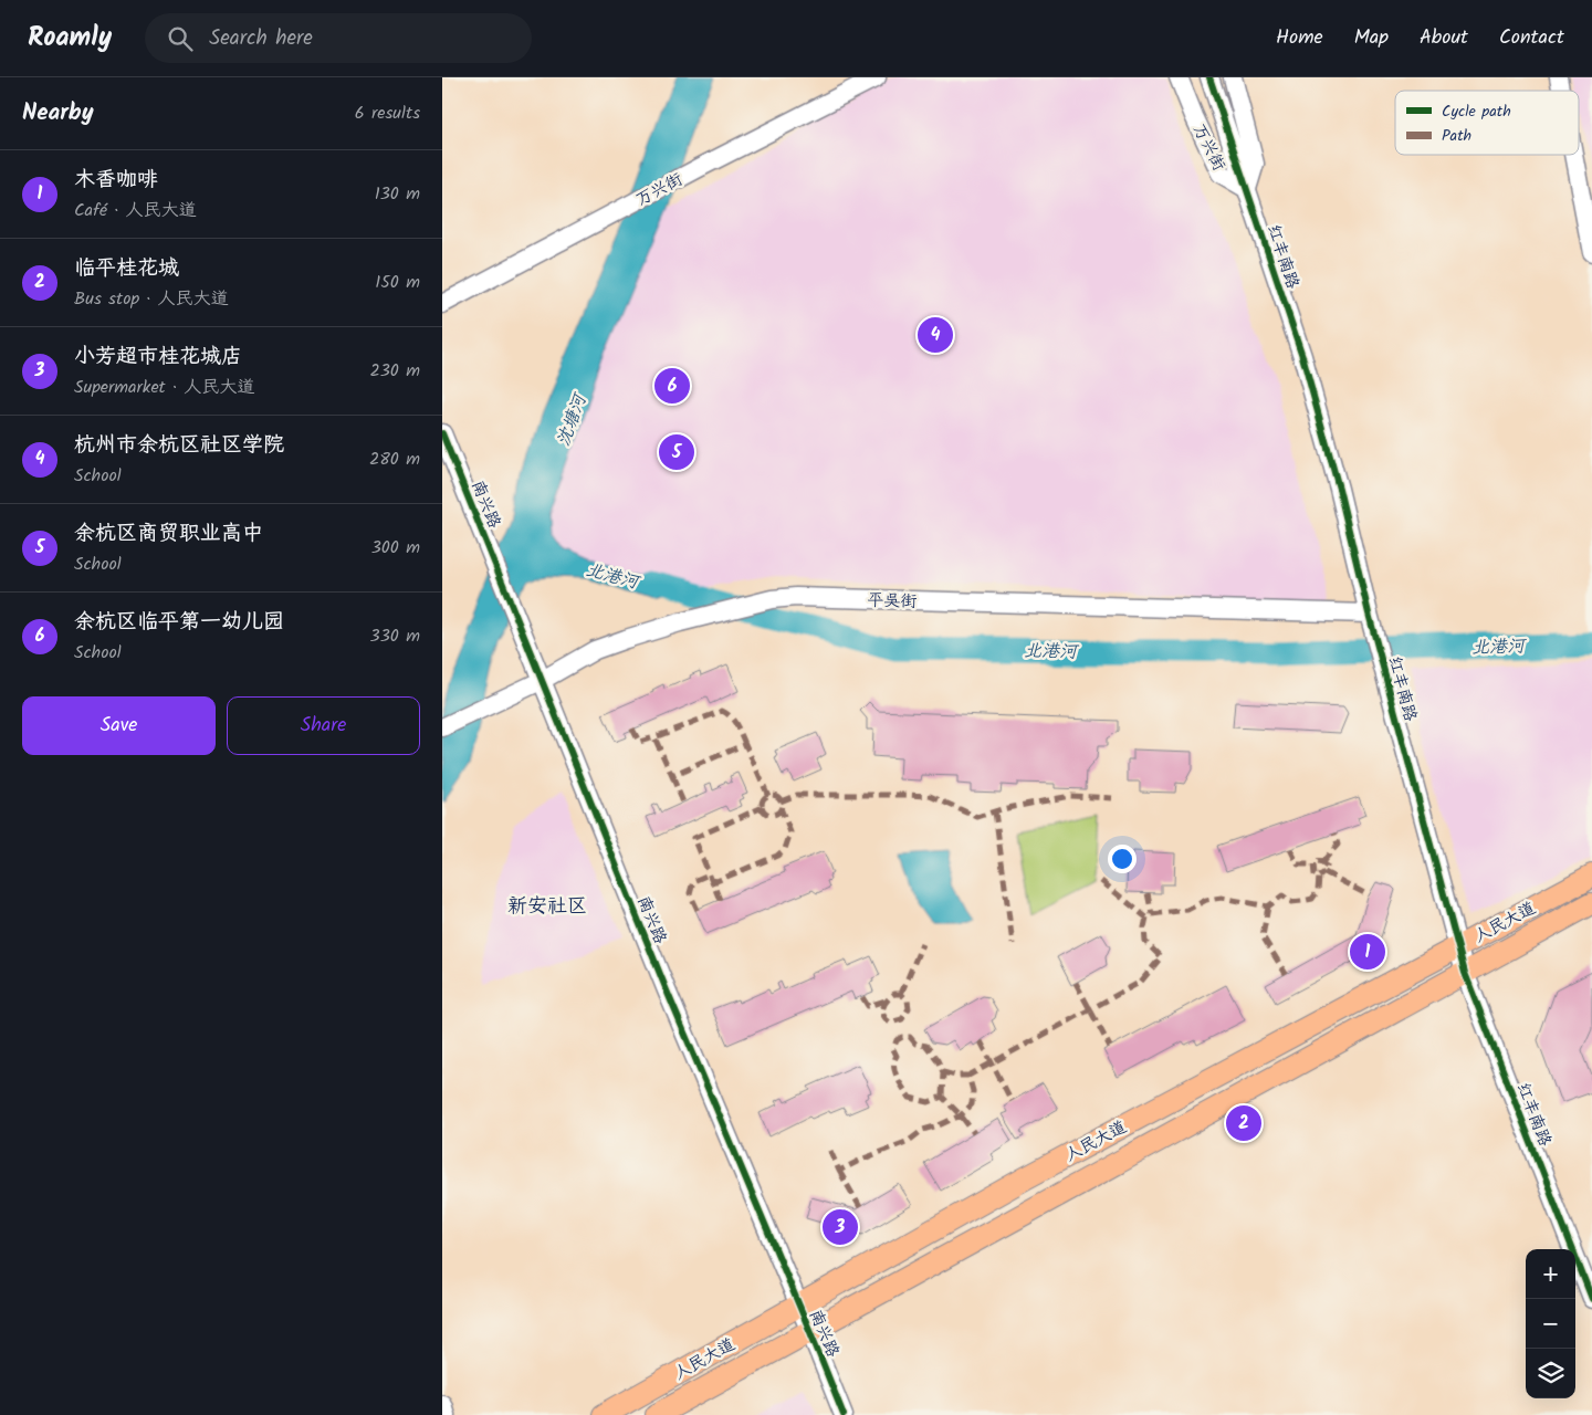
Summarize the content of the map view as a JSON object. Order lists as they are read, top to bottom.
{
  "streets": {
    "main road": ["人民大道"],
    "street": [
      "万兴街",
      "红丰南路",
      "南兴路",
      "平吴街"
    ]
  },
  "crossings": [
    ["万兴街", "红丰南路"],
    ["红丰南路", "平吴街"],
    ["红丰南路", "人民大道"],
    ["南兴路", "平吴街"],
    ["南兴路", "人民大道"]
  ],
  "districts": ["新安社区"],
  "water": ["沈塘河", "北港河"],
  "legend": ["Cycle path", "Path"],
  "page": {
    "header": "Roamly",
    "search": "Search here",
    "nav": [
      "Home",
      "Map",
      "About",
      "Contact"
    ],
    "heading": ["Nearby", "6 results"],
    "list": [
      {
        "mark": "1",
        "name": "木香咖啡",
        "note": "Café · 人民大道",
        "value": "130 m"
      },
      {
        "mark": "2",
        "name": "临平桂花城",
        "note": "Bus stop · 人民大道",
        "value": "150 m"
      },
      {
        "mark": "3",
        "name": "小芳超市桂花城店",
        "note": "Supermarket · 人民大道",
        "value": "230 m"
      },
      {
        "mark": "4",
        "name": "杭州市余杭区社区学院",
        "note": "School",
        "value": "280 m"
      },
      {
        "mark": "5",
        "name": "余杭区商贸职业高中",
        "note": "School",
        "value": "300 m"
      },
      {
        "mark": "6",
        "name": "余杭区临平第一幼儿园",
        "note": "School",
        "value": "330 m"
      }
    ],
    "pins": [
      "4",
      "6",
      "5",
      "1",
      "2",
      "3"
    ],
    "buttons": ["Save", "Share"],
    "map_buttons": ["+", "−"]
  }
}
